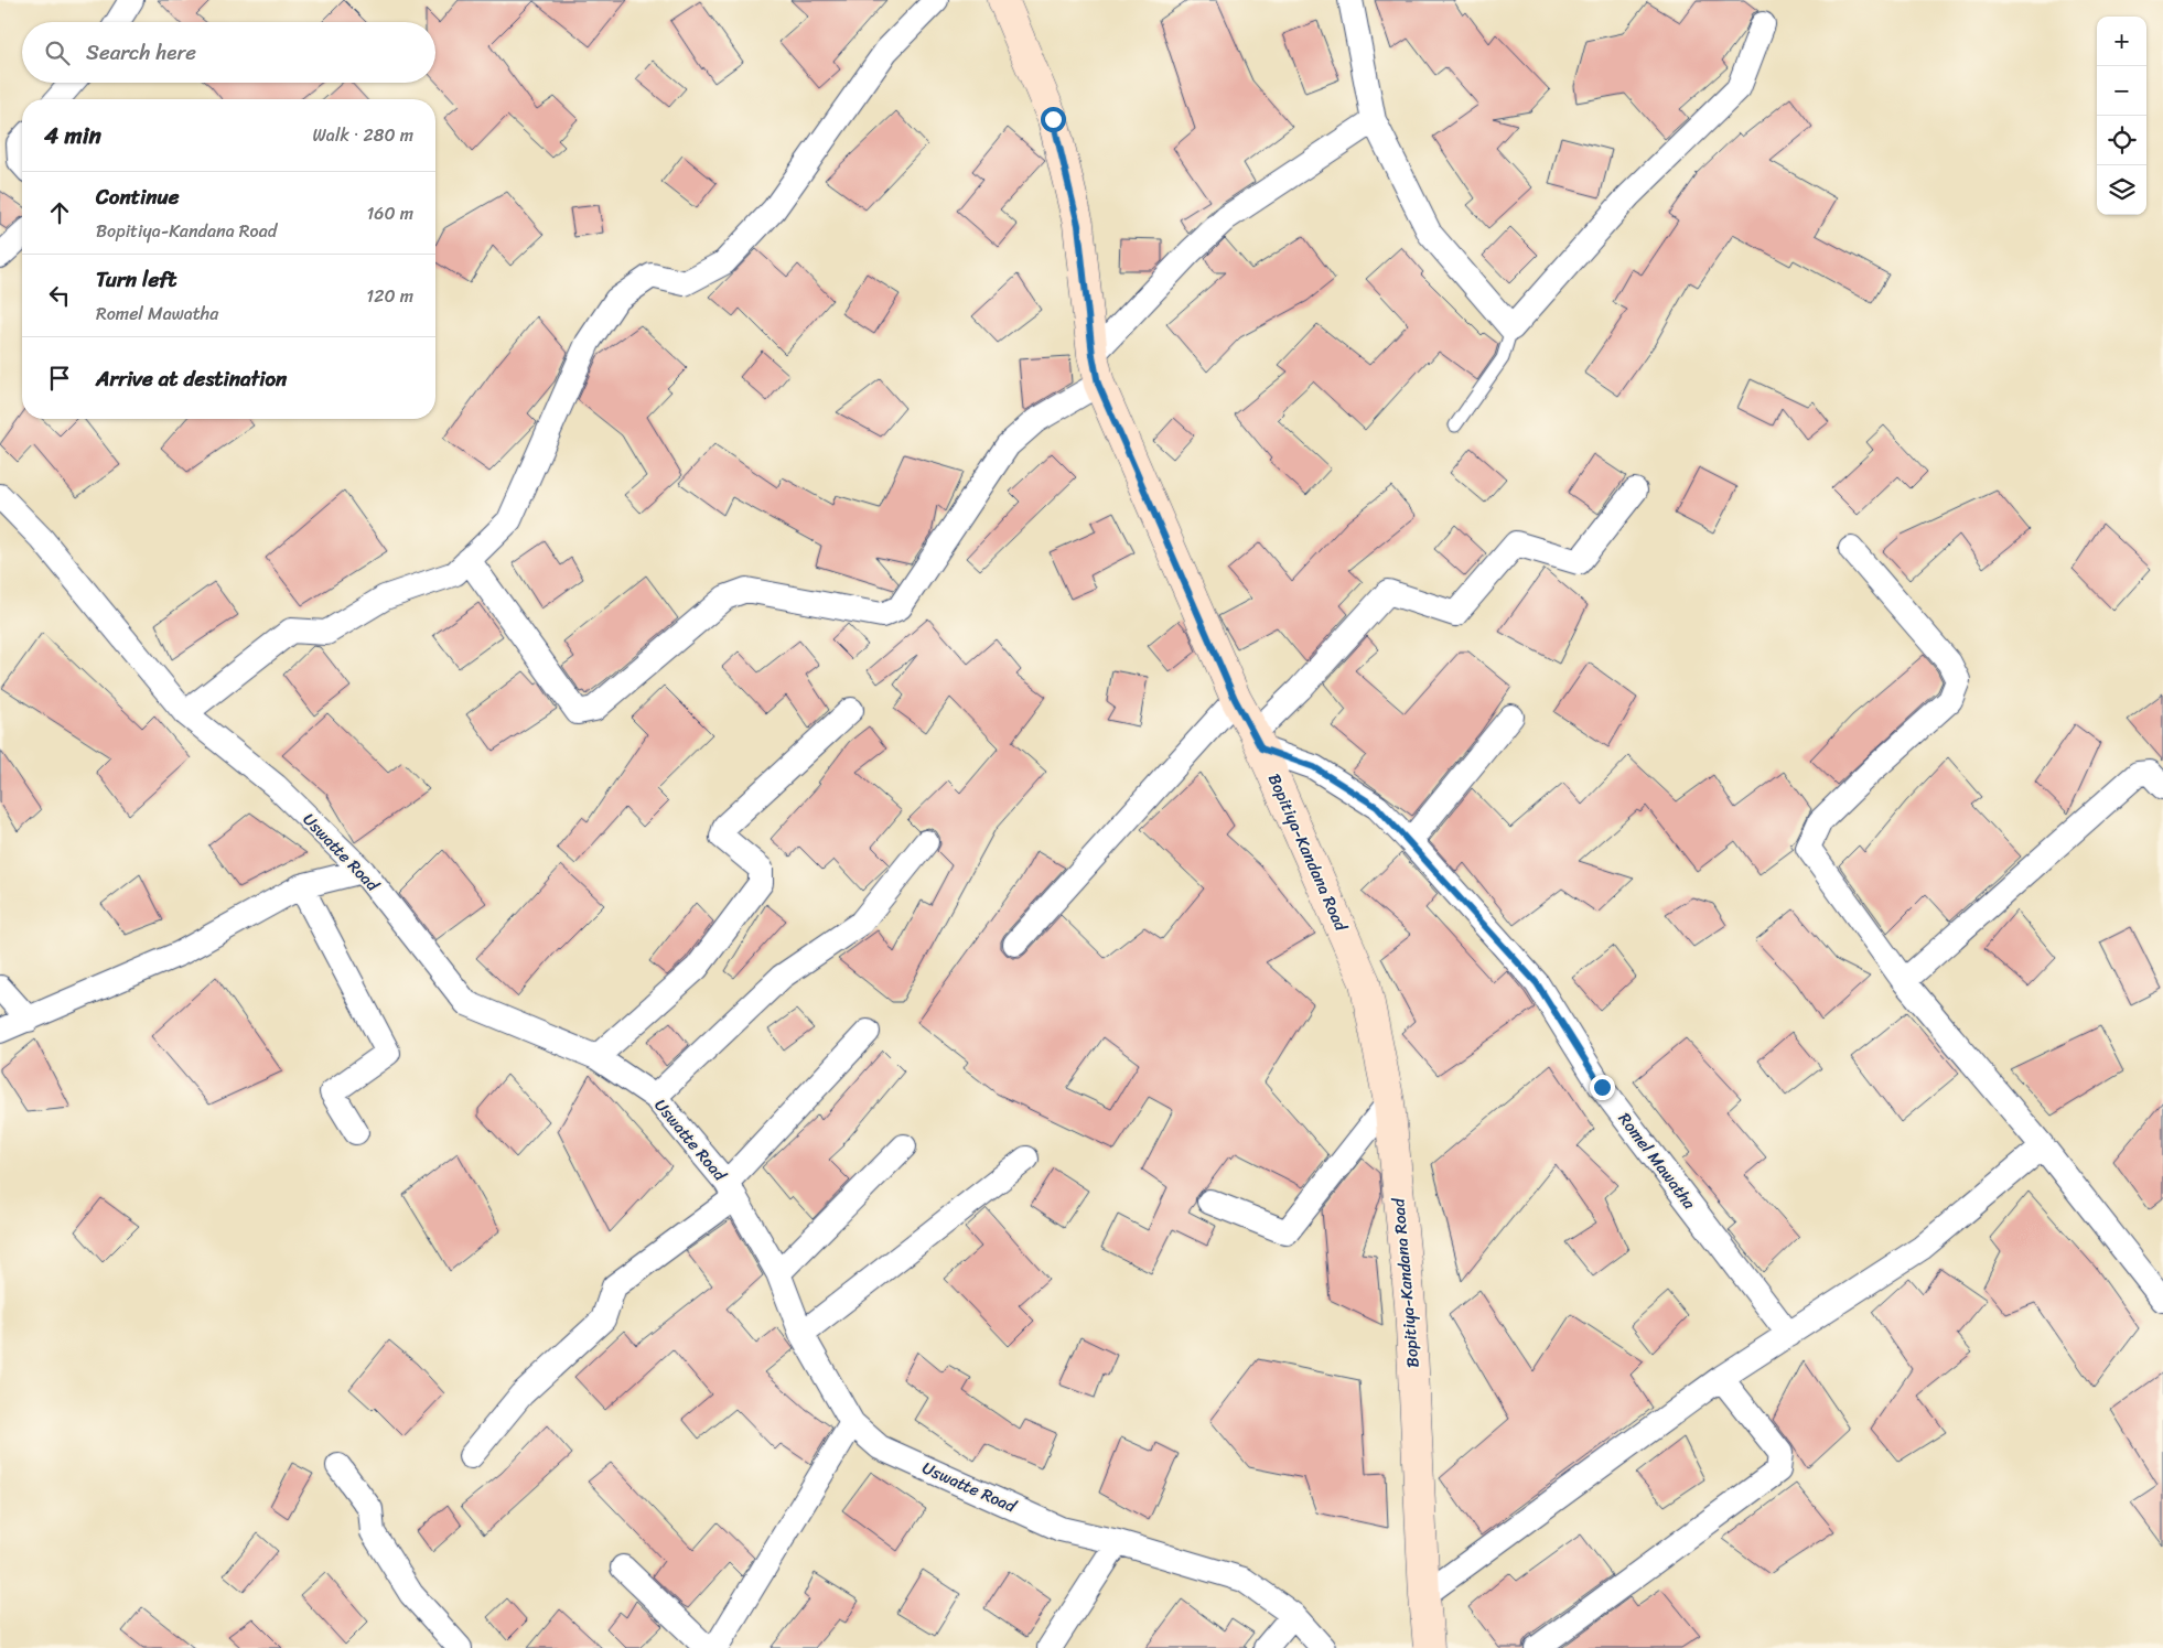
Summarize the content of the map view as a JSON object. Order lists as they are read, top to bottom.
{
  "streets": {
    "street": ["Uswatte Road", "Bopitiya-Kandana Road", "Romel Mawatha"]
  },
  "crossings": [
    ["Bopitiya-Kandana Road", "Romel Mawatha"]
  ],
  "page": {
    "map_buttons": ["+", "−"],
    "search": "Search here",
    "heading": ["4 min", "Walk · 280 m"],
    "list": [
      ["Continue", "Bopitiya-Kandana Road", "160 m"],
      ["Turn left", "Romel Mawatha", "120 m"],
      "Arrive at destination"
    ]
  }
}
